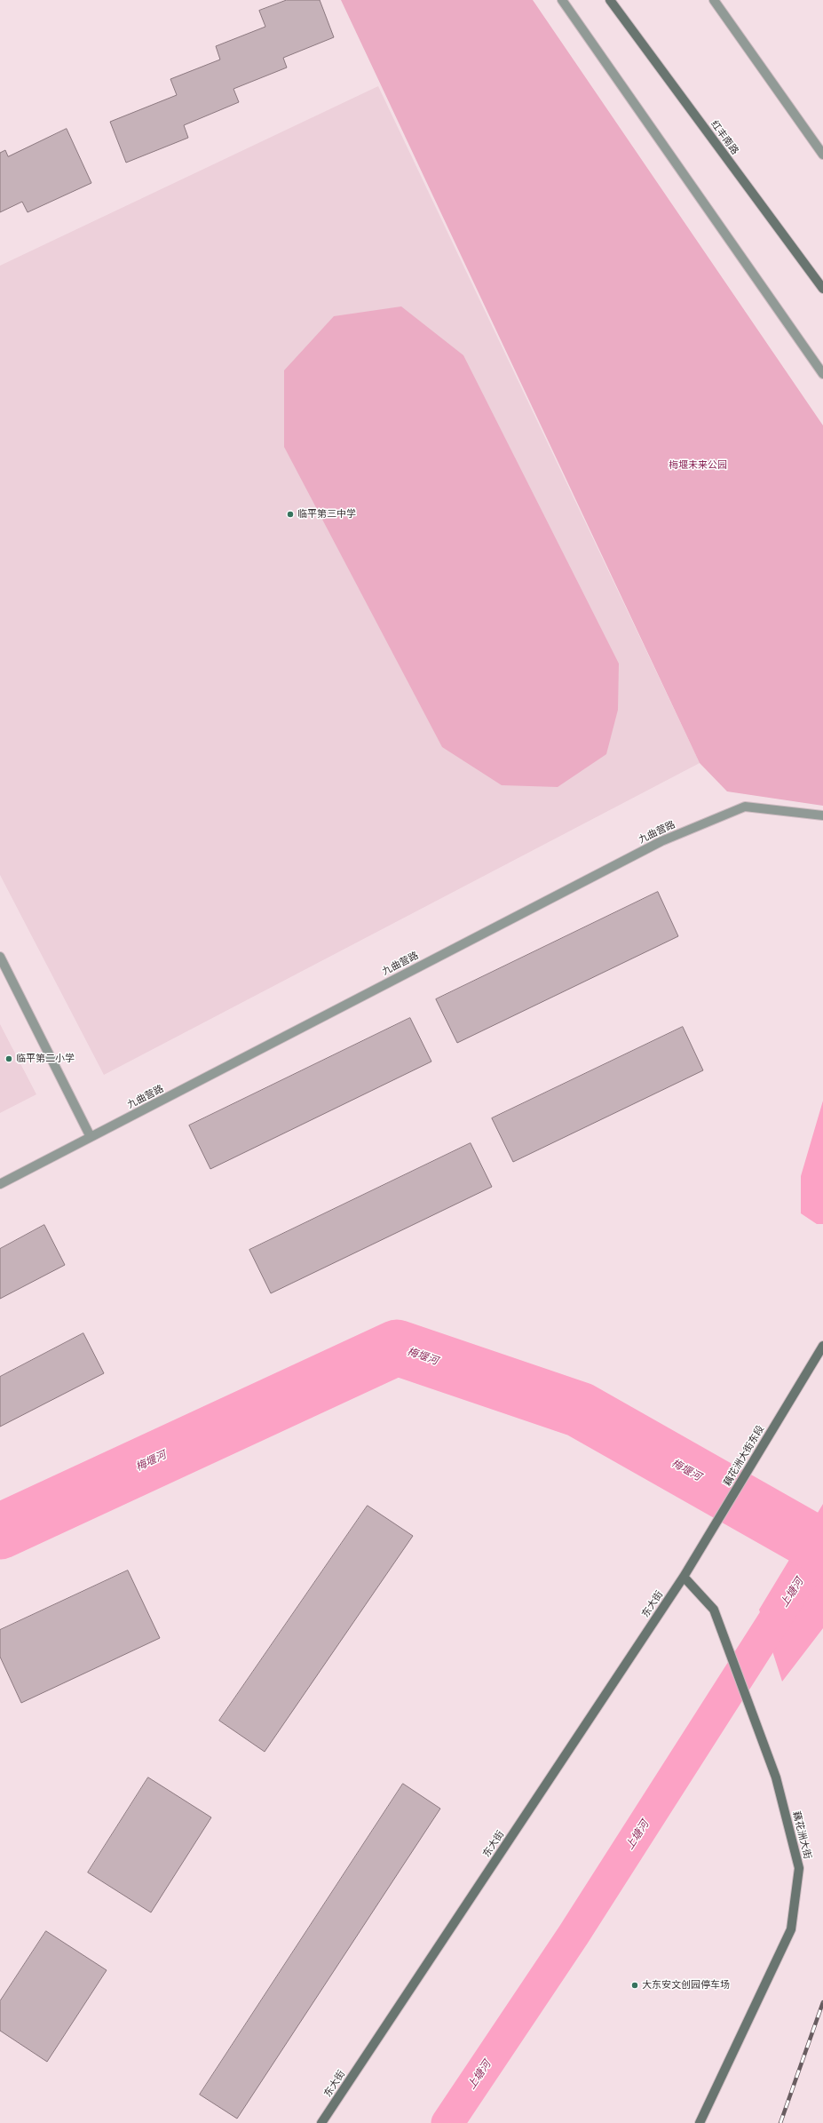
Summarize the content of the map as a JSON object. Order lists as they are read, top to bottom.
{
  "streets": {
    "street": [
      "红丰南路",
      "九曲营路",
      "藕花洲大街东段",
      "东大街",
      "藕花洲大街"
    ]
  },
  "crossings": [
    ["藕花洲大街东段", "东大街"],
    ["藕花洲大街东段", "藕花洲大街"],
    ["东大街", "藕花洲大街"]
  ],
  "water": ["梅堰河", "上塘河"],
  "parks": ["梅堰未来公园"],
  "places": ["临平第三中学", "临平第二小学", "大东安文创园停车场"]
}
